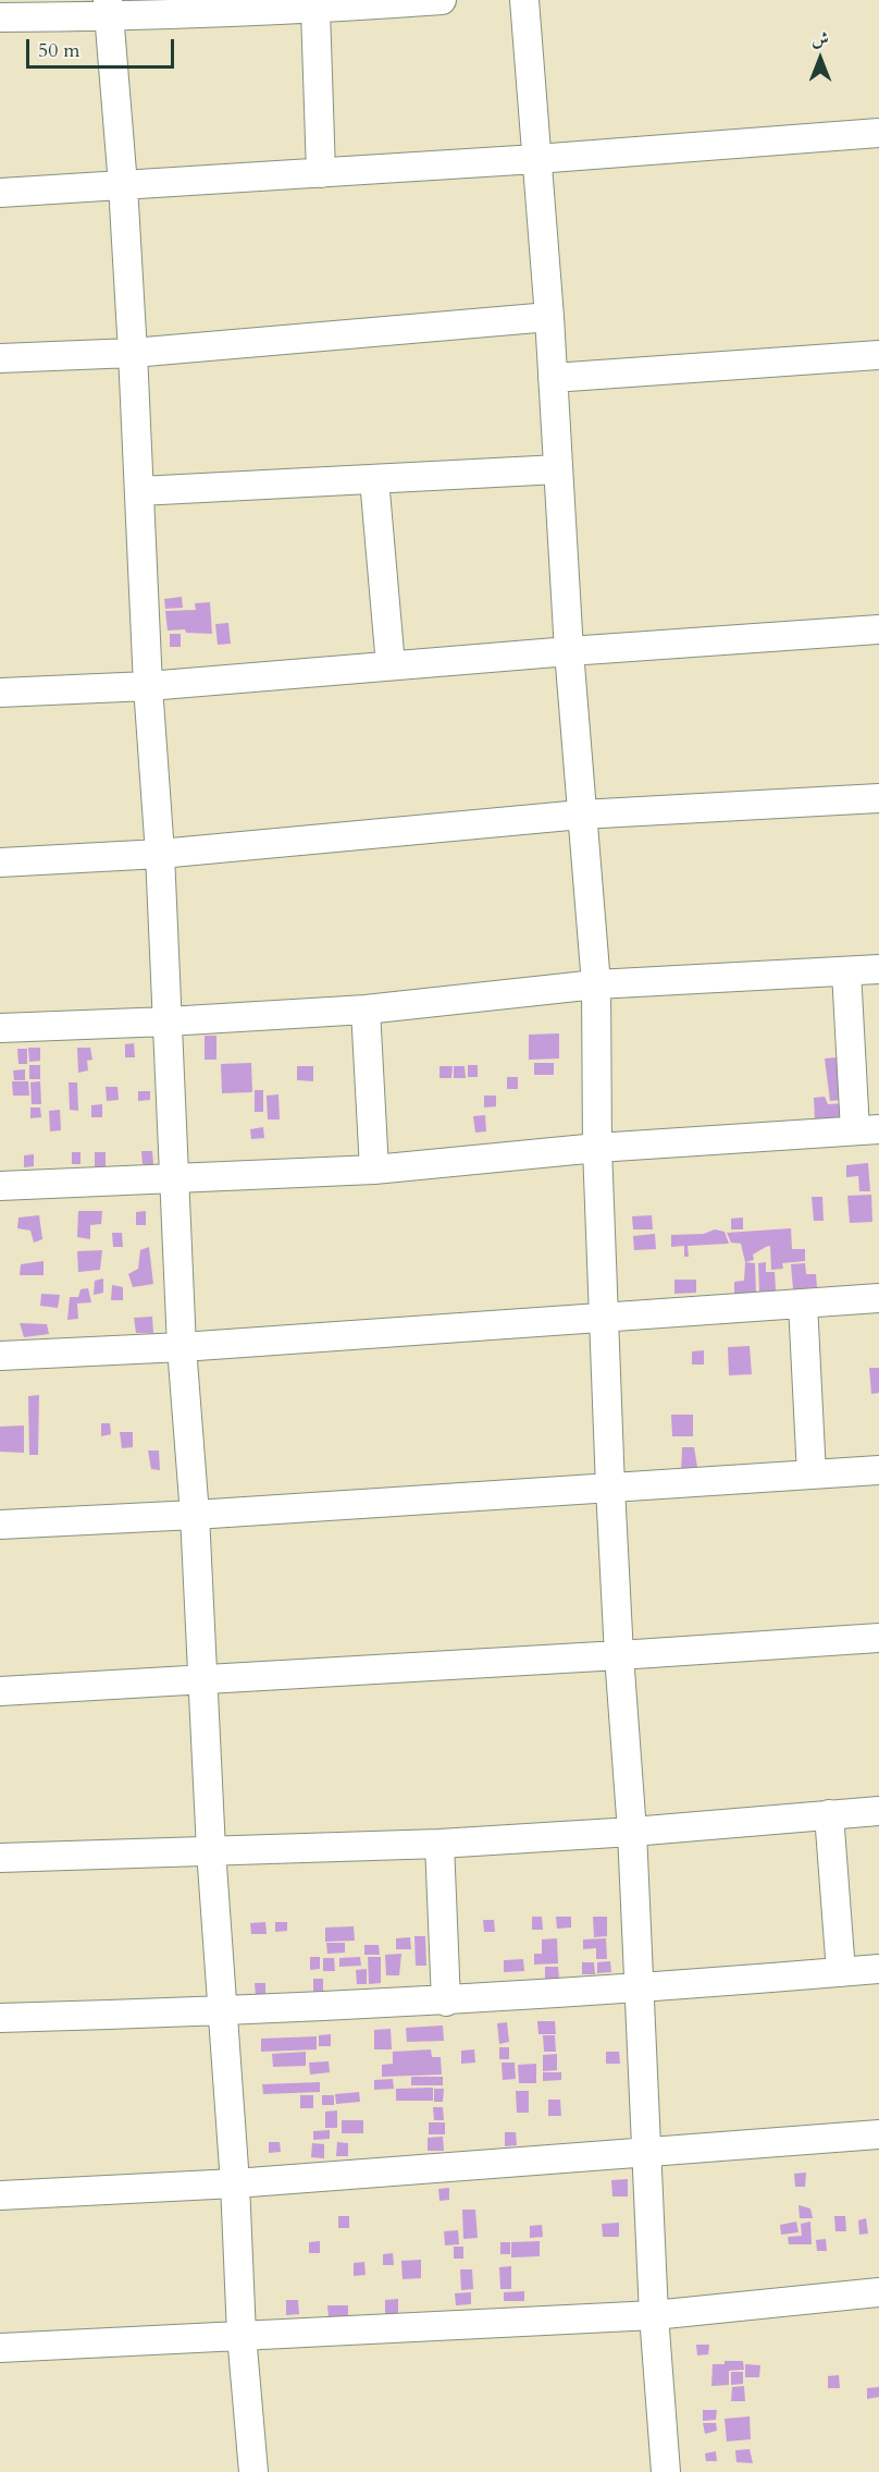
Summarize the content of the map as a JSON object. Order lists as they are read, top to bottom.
{
  "scale_bar": "50 m",
  "north": "top"
}
